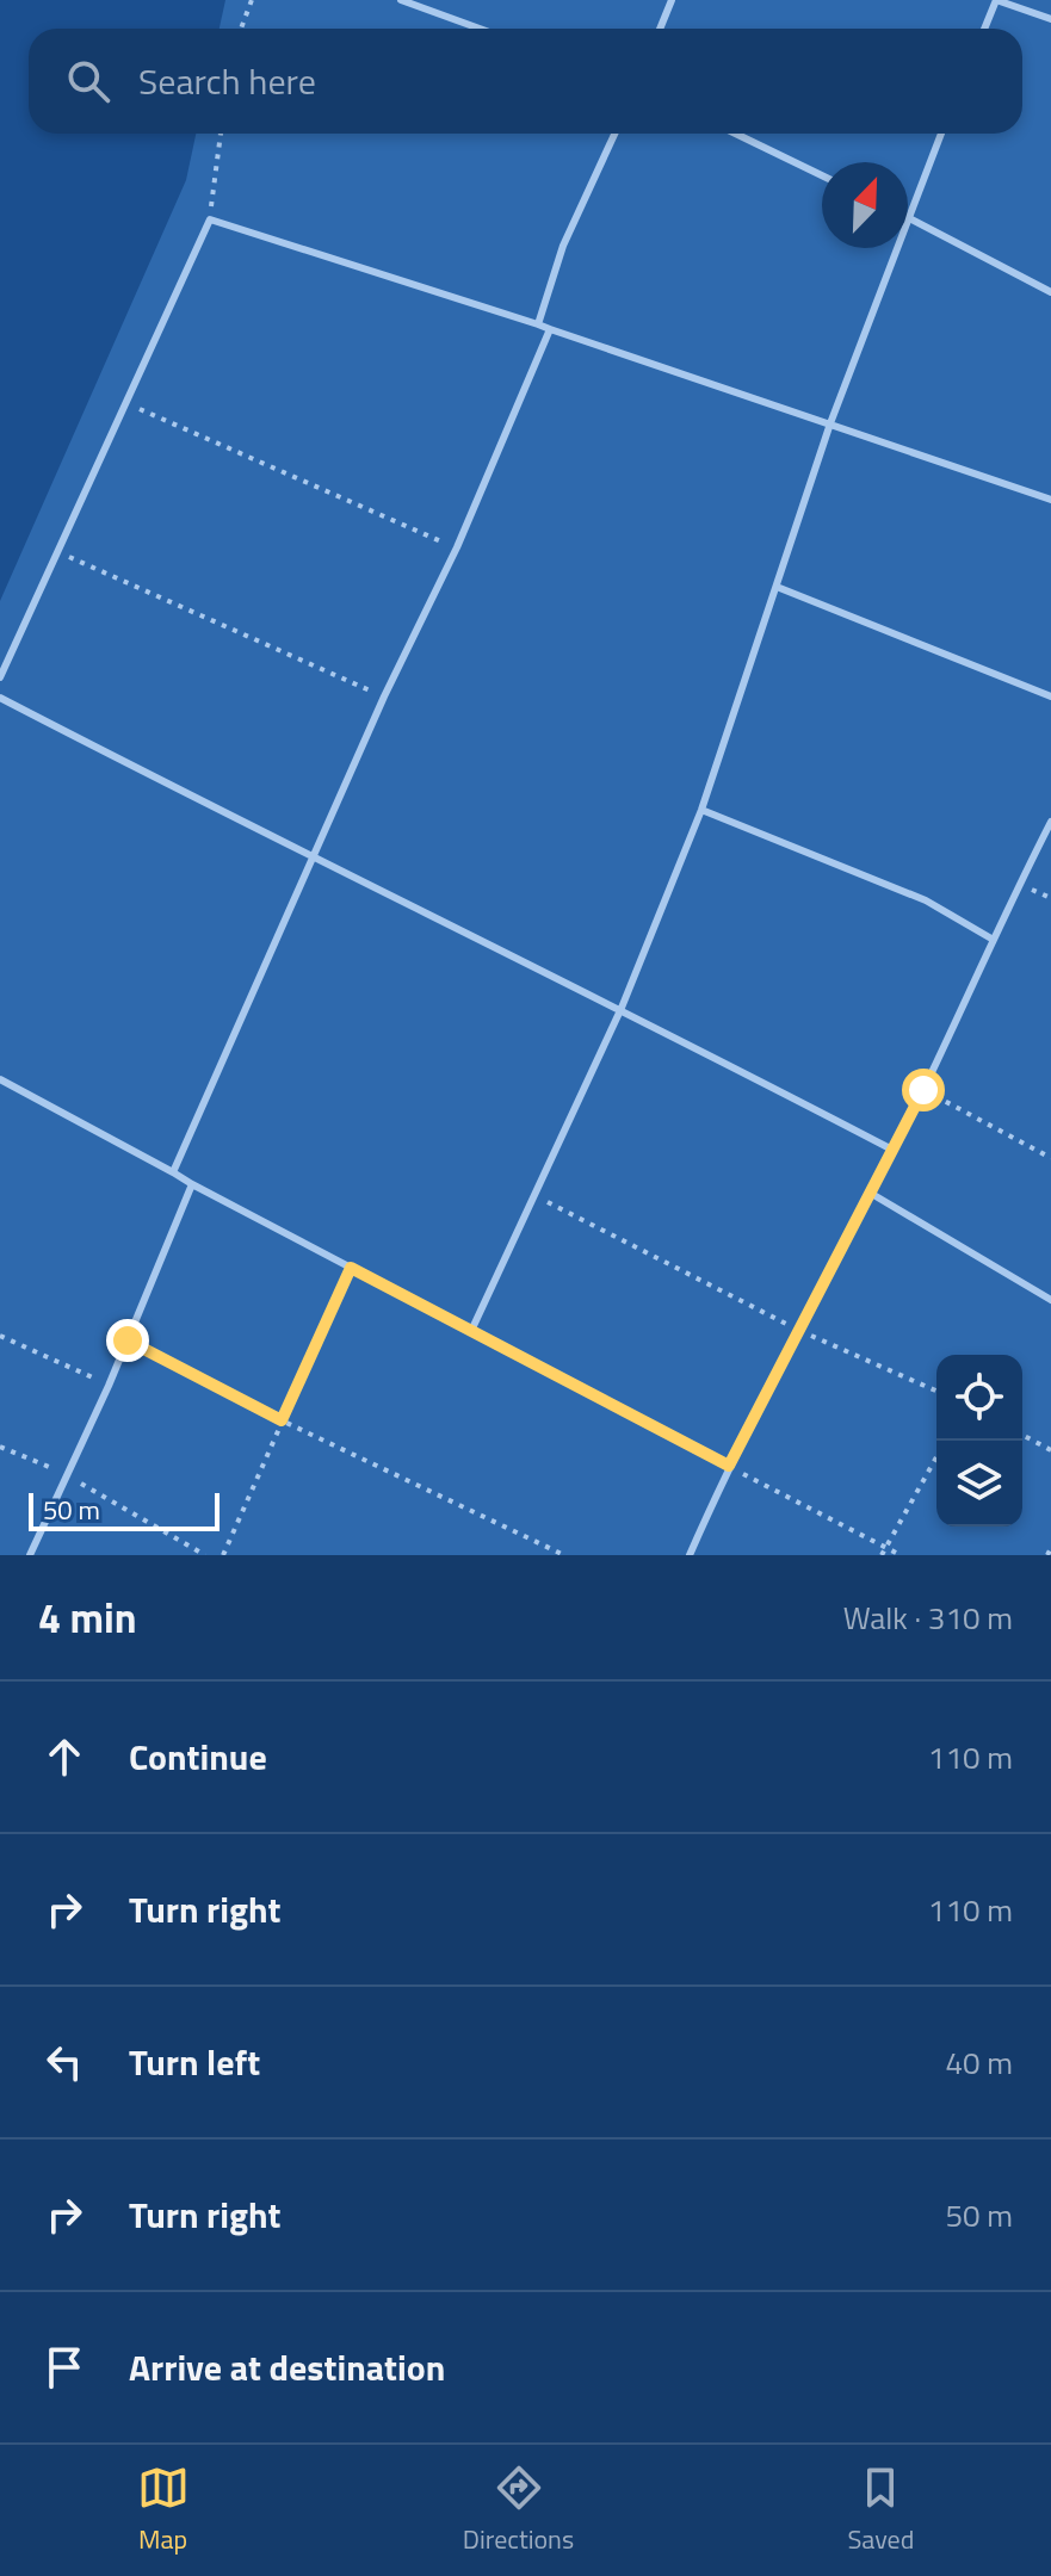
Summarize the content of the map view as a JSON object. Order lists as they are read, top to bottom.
{
  "scale_bar": "50 m",
  "north": "top right",
  "page": {
    "search": "Search here",
    "scale": "50 m",
    "heading": ["4 min", "Walk · 310 m"],
    "list": [
      ["Continue", "110 m"],
      ["Turn right", "110 m"],
      ["Turn left", "40 m"],
      ["Turn right", "50 m"],
      "Arrive at destination"
    ],
    "nav": ["Map", "Directions", "Saved"]
  }
}
